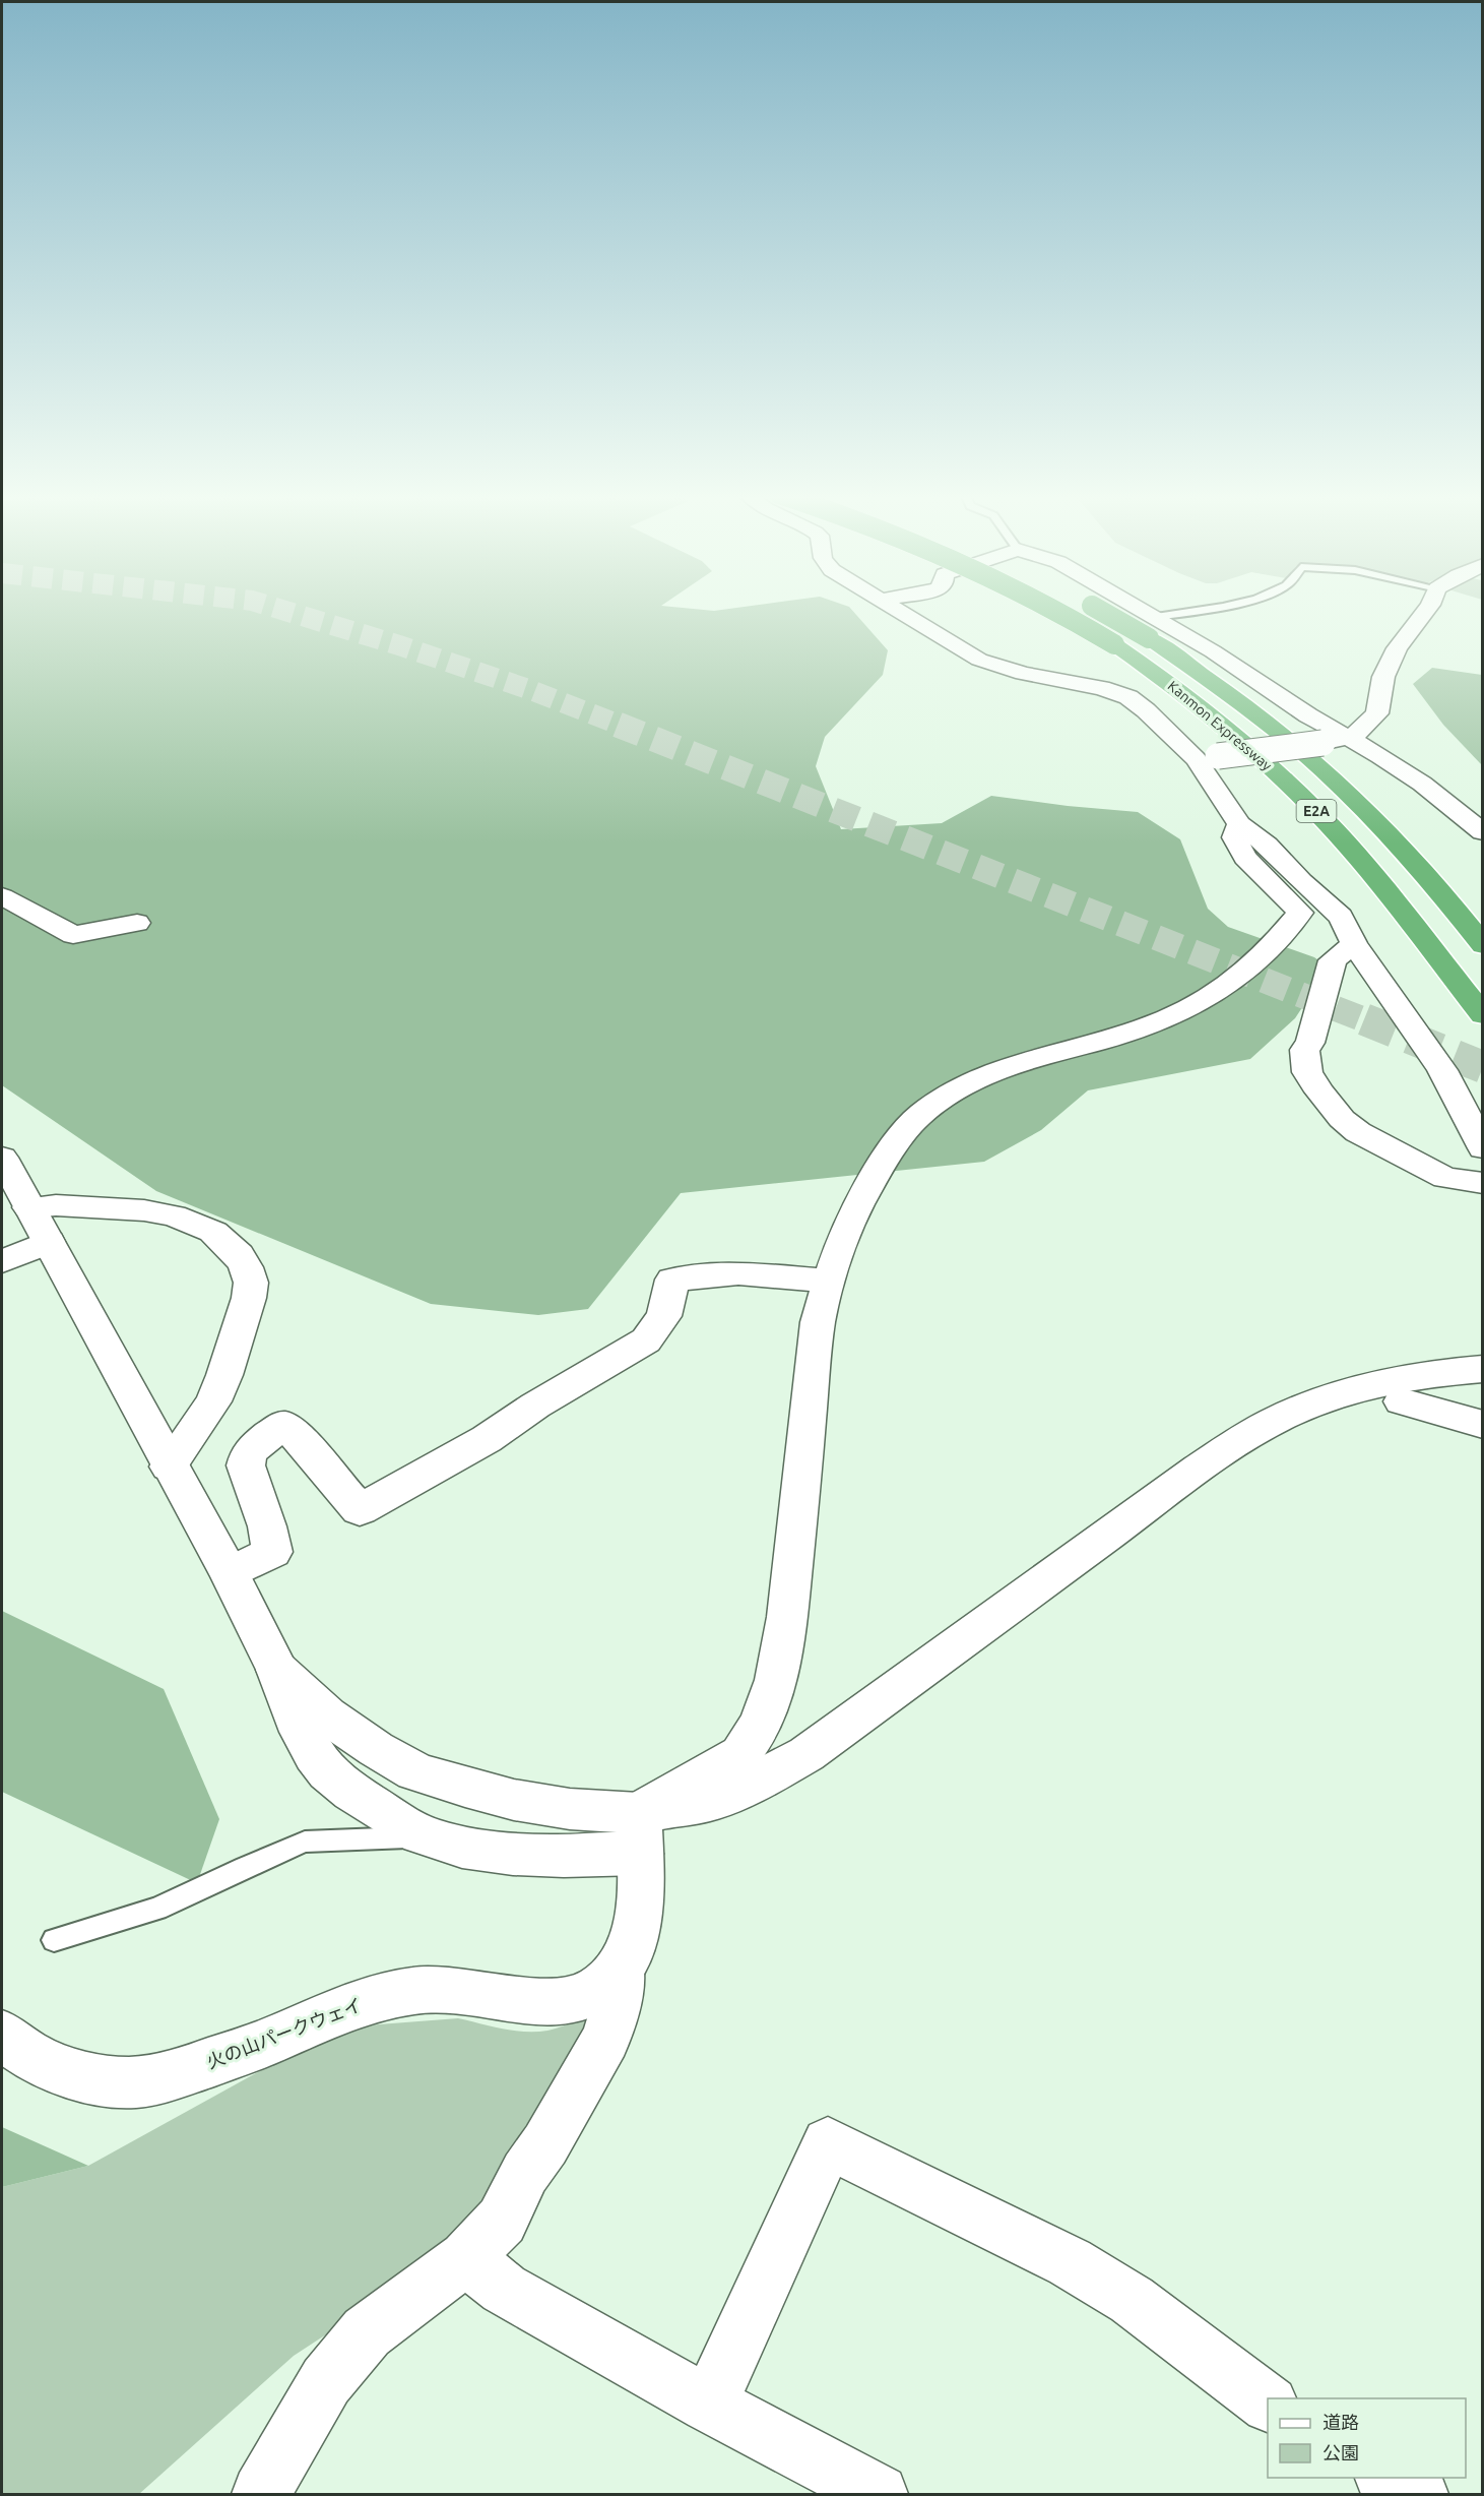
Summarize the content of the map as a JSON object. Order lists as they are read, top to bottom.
{
  "streets": {
    "highway": ["Kanmon Expressway", "E2A"],
    "street": ["火の山パークウェイ"]
  },
  "legend": ["道路", "公園"]
}
